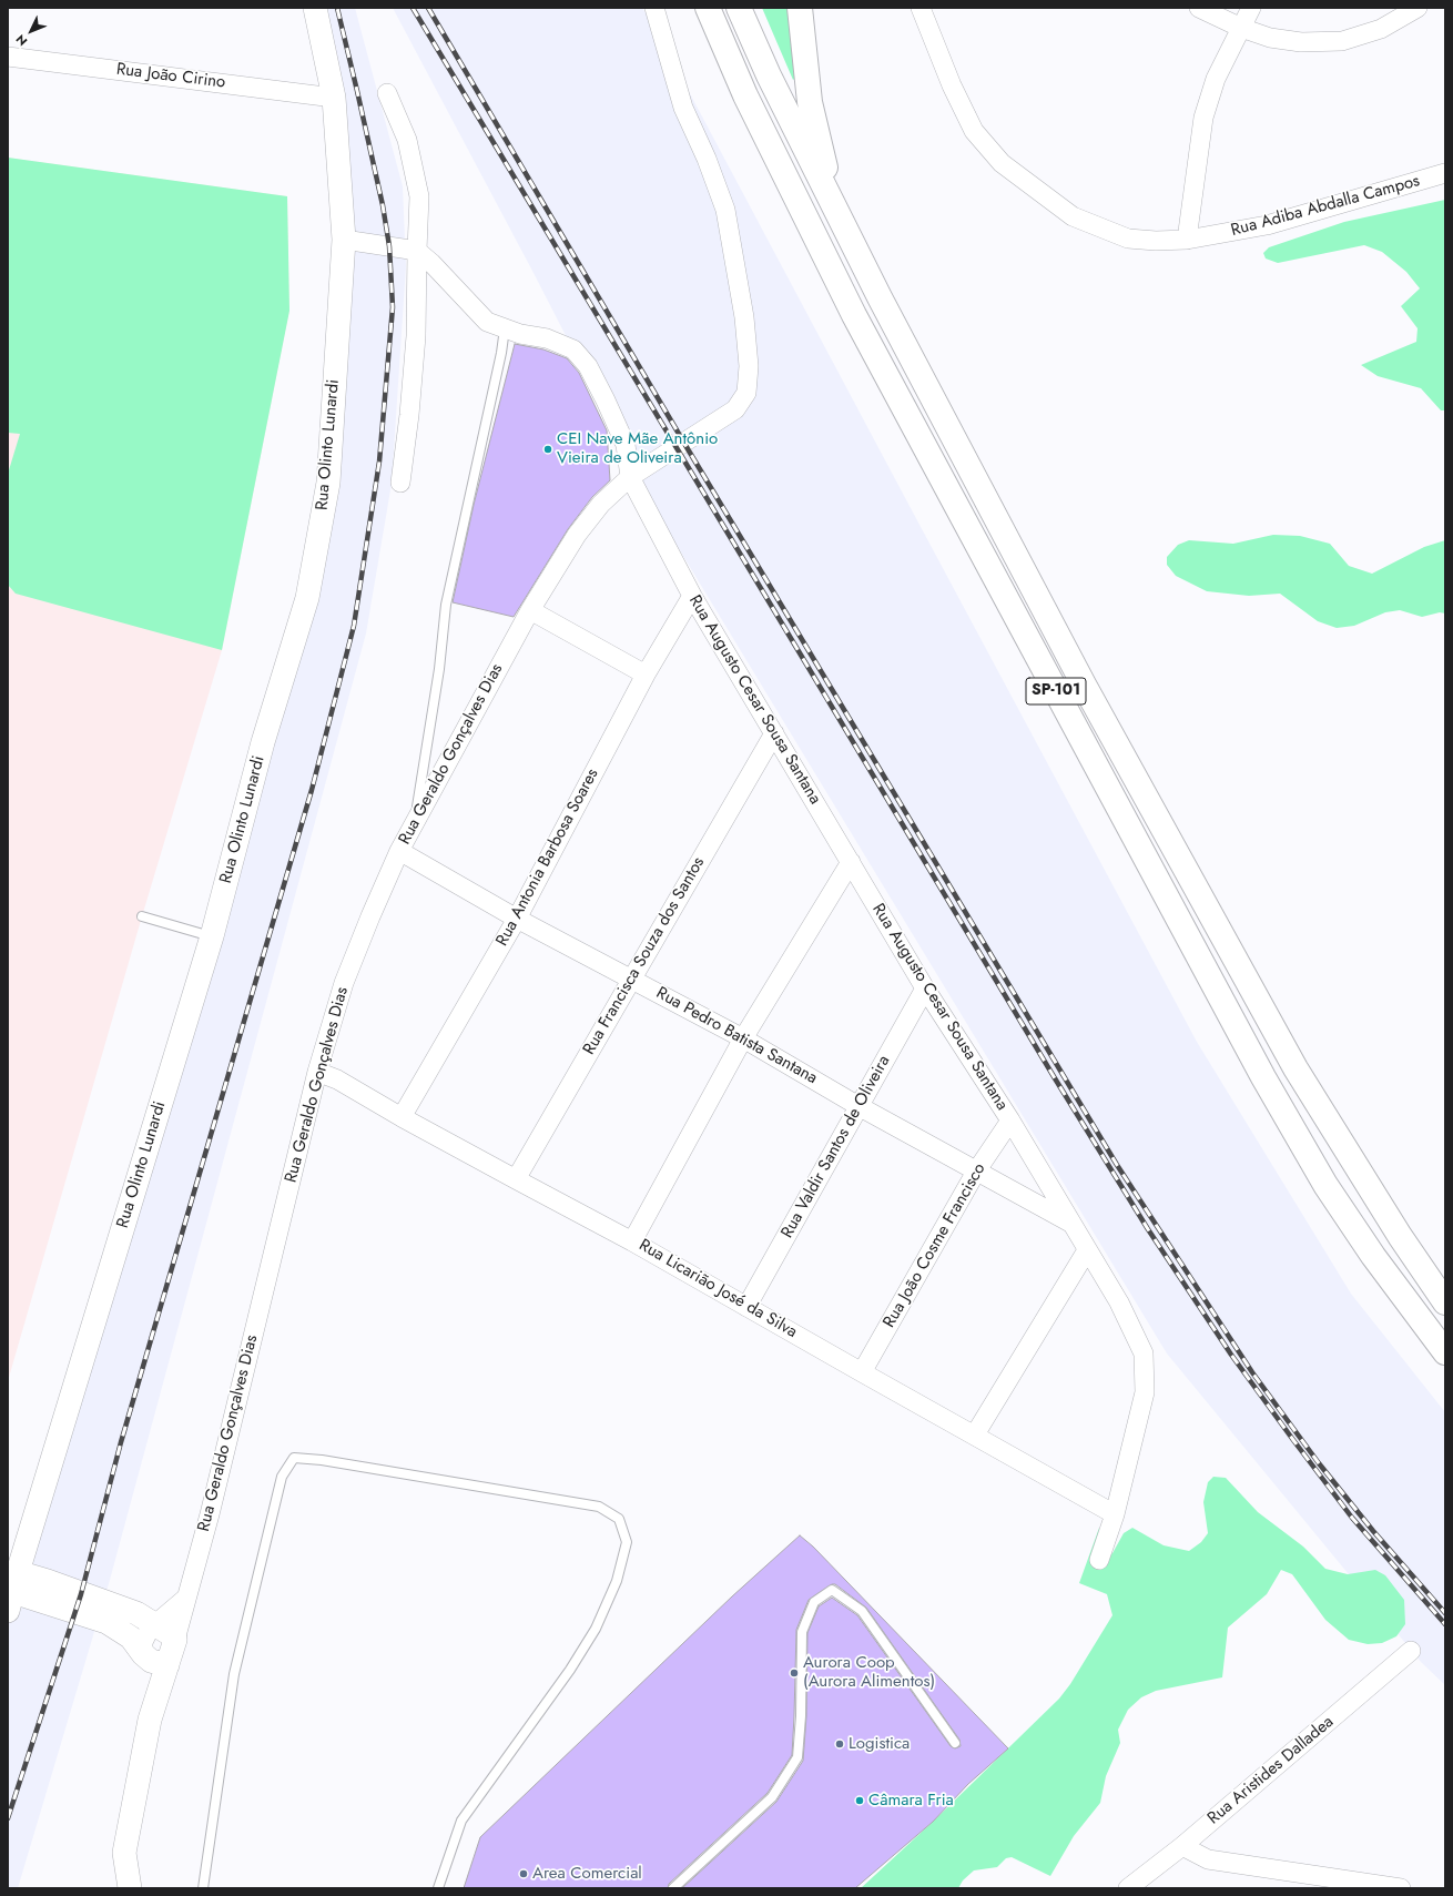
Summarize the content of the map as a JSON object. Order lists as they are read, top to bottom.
{
  "streets": {
    "highway": ["SP-101"],
    "street": [
      "Rua João Cirino",
      "Rua Adiba Abdalla Campos",
      "Rua Olinto Lunardi",
      "Rua Augusto Cesar Sousa Santana",
      "Rua Geraldo Gonçalves Dias",
      "Rua Antonia Barbosa Soares",
      "Rua Francisca Souza dos Santos",
      "Rua Pedro Batista Santana",
      "Rua Valdir Santos de Oliveira",
      "Rua João Cosme Francisco",
      "Rua Licarião José da Silva",
      "Rua Aristides Dalladea"
    ]
  },
  "crossings": [
    ["Rua João Cirino", "Rua Olinto Lunardi"],
    ["Rua Augusto Cesar Sousa Santana", "Rua Geraldo Gonçalves Dias"],
    ["Rua Augusto Cesar Sousa Santana", "Rua Antonia Barbosa Soares"],
    ["Rua Augusto Cesar Sousa Santana", "Rua Francisca Souza dos Santos"],
    ["Rua Augusto Cesar Sousa Santana", "Rua Pedro Batista Santana"],
    ["Rua Augusto Cesar Sousa Santana", "Rua Valdir Santos de Oliveira"],
    ["Rua Augusto Cesar Sousa Santana", "Rua João Cosme Francisco"],
    ["Rua Augusto Cesar Sousa Santana", "Rua Licarião José da Silva"],
    ["Rua Geraldo Gonçalves Dias", "Rua Pedro Batista Santana"],
    ["Rua Geraldo Gonçalves Dias", "Rua Licarião José da Silva"],
    ["Rua Antonia Barbosa Soares", "Rua Pedro Batista Santana"],
    ["Rua Antonia Barbosa Soares", "Rua Licarião José da Silva"],
    ["Rua Francisca Souza dos Santos", "Rua Pedro Batista Santana"],
    ["Rua Francisca Souza dos Santos", "Rua Licarião José da Silva"],
    ["Rua Pedro Batista Santana", "Rua Valdir Santos de Oliveira"],
    ["Rua Pedro Batista Santana", "Rua João Cosme Francisco"],
    ["Rua Valdir Santos de Oliveira", "Rua Licarião José da Silva"],
    ["Rua João Cosme Francisco", "Rua Licarião José da Silva"]
  ],
  "places": [
    "CEI Nave Mãe Antônio Vieira de Oliveira",
    "Aurora Coop (Aurora Alimentos)",
    "Logistica",
    "Câmara Fria",
    "Area Comercial"
  ],
  "north": "bottom left"
}
